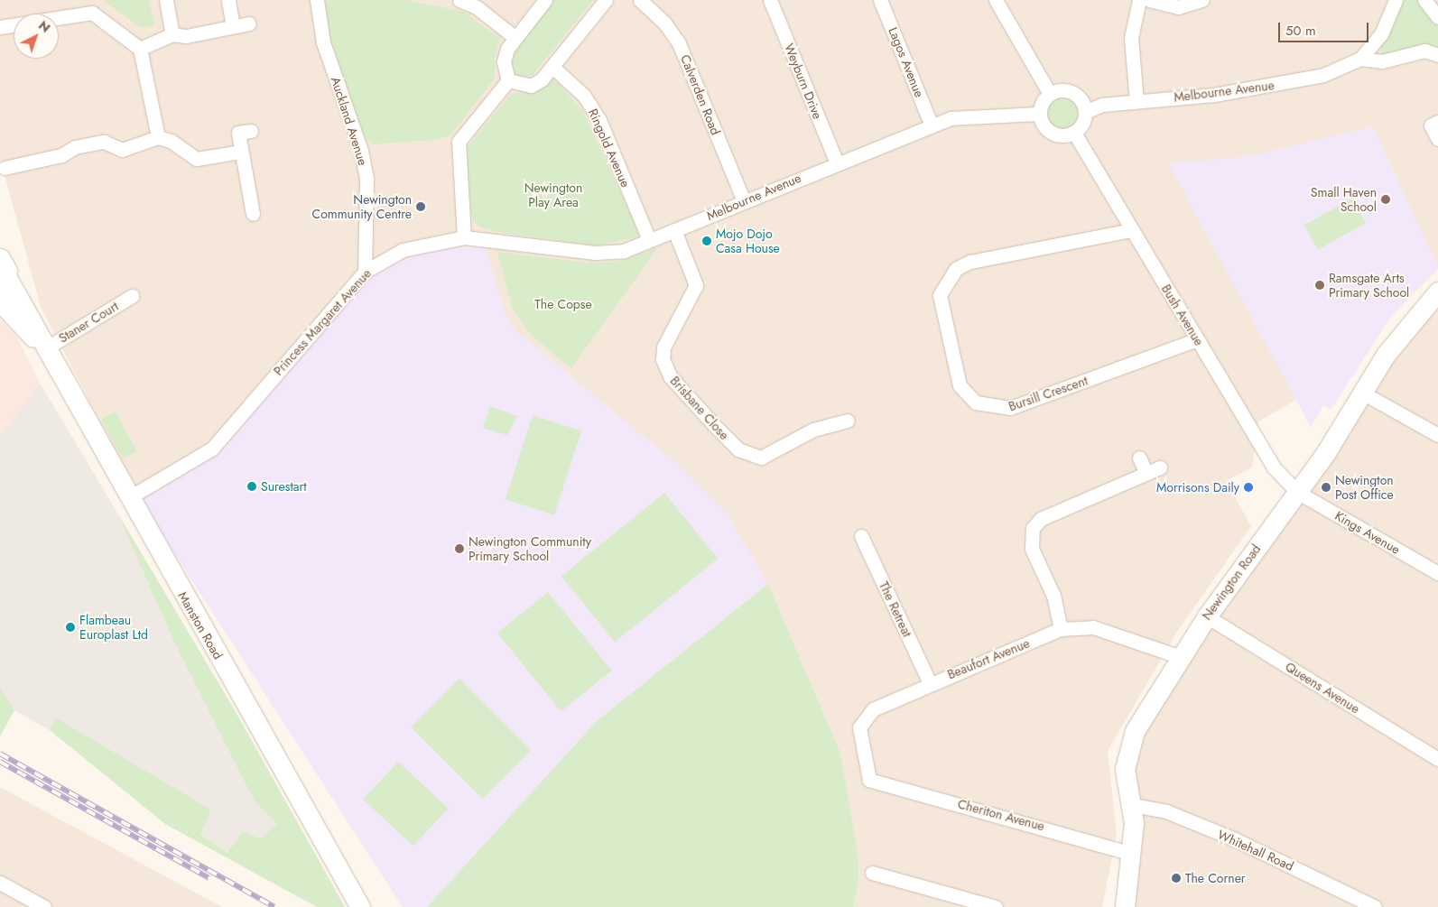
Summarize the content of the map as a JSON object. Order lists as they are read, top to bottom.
{
  "streets": {
    "main road": ["Newington Road", "Manston Road"],
    "street": [
      "Lagos Avenue",
      "Weyburn Drive",
      "Melbourne Avenue",
      "Calverden Road",
      "Auckland Avenue",
      "Ringold Avenue",
      "Bush Avenue",
      "Staner Court",
      "Princess Margaret Avenue",
      "Bursill Crescent",
      "Brisbane Close",
      "Kings Avenue",
      "The Retreat",
      "Beaufort Avenue",
      "Queens Avenue",
      "Cheriton Avenue",
      "Whitehall Road"
    ]
  },
  "crossings": [
    ["Lagos Avenue", "Melbourne Avenue"],
    ["Weyburn Drive", "Melbourne Avenue"],
    ["Melbourne Avenue", "Calverden Road"],
    ["Melbourne Avenue", "Ringold Avenue"],
    ["Melbourne Avenue", "Bush Avenue"],
    ["Melbourne Avenue", "Princess Margaret Avenue"],
    ["Melbourne Avenue", "Brisbane Close"],
    ["Auckland Avenue", "Princess Margaret Avenue"],
    ["Bush Avenue", "Bursill Crescent"],
    ["Bush Avenue", "Kings Avenue"],
    ["Bush Avenue", "Newington Road"],
    ["Staner Court", "Manston Road"],
    ["Princess Margaret Avenue", "Manston Road"],
    ["Kings Avenue", "Newington Road"],
    ["Newington Road", "Beaufort Avenue"],
    ["Newington Road", "Queens Avenue"],
    ["Newington Road", "Cheriton Avenue"],
    ["Newington Road", "Whitehall Road"],
    ["The Retreat", "Beaufort Avenue"],
    ["Beaufort Avenue", "Cheriton Avenue"]
  ],
  "parks": ["Newington Play Area", "The Copse"],
  "places": [
    "Small Haven School",
    "Newington Community Centre",
    "Mojo Dojo Casa House",
    "Ramsgate Arts Primary School",
    "Surestart",
    "Morrisons Daily",
    "Newington Post Office",
    "Newington Community Primary School",
    "Flambeau Europlast Ltd",
    "The Corner"
  ],
  "scale_bar": "50 m",
  "north": "top right"
}
